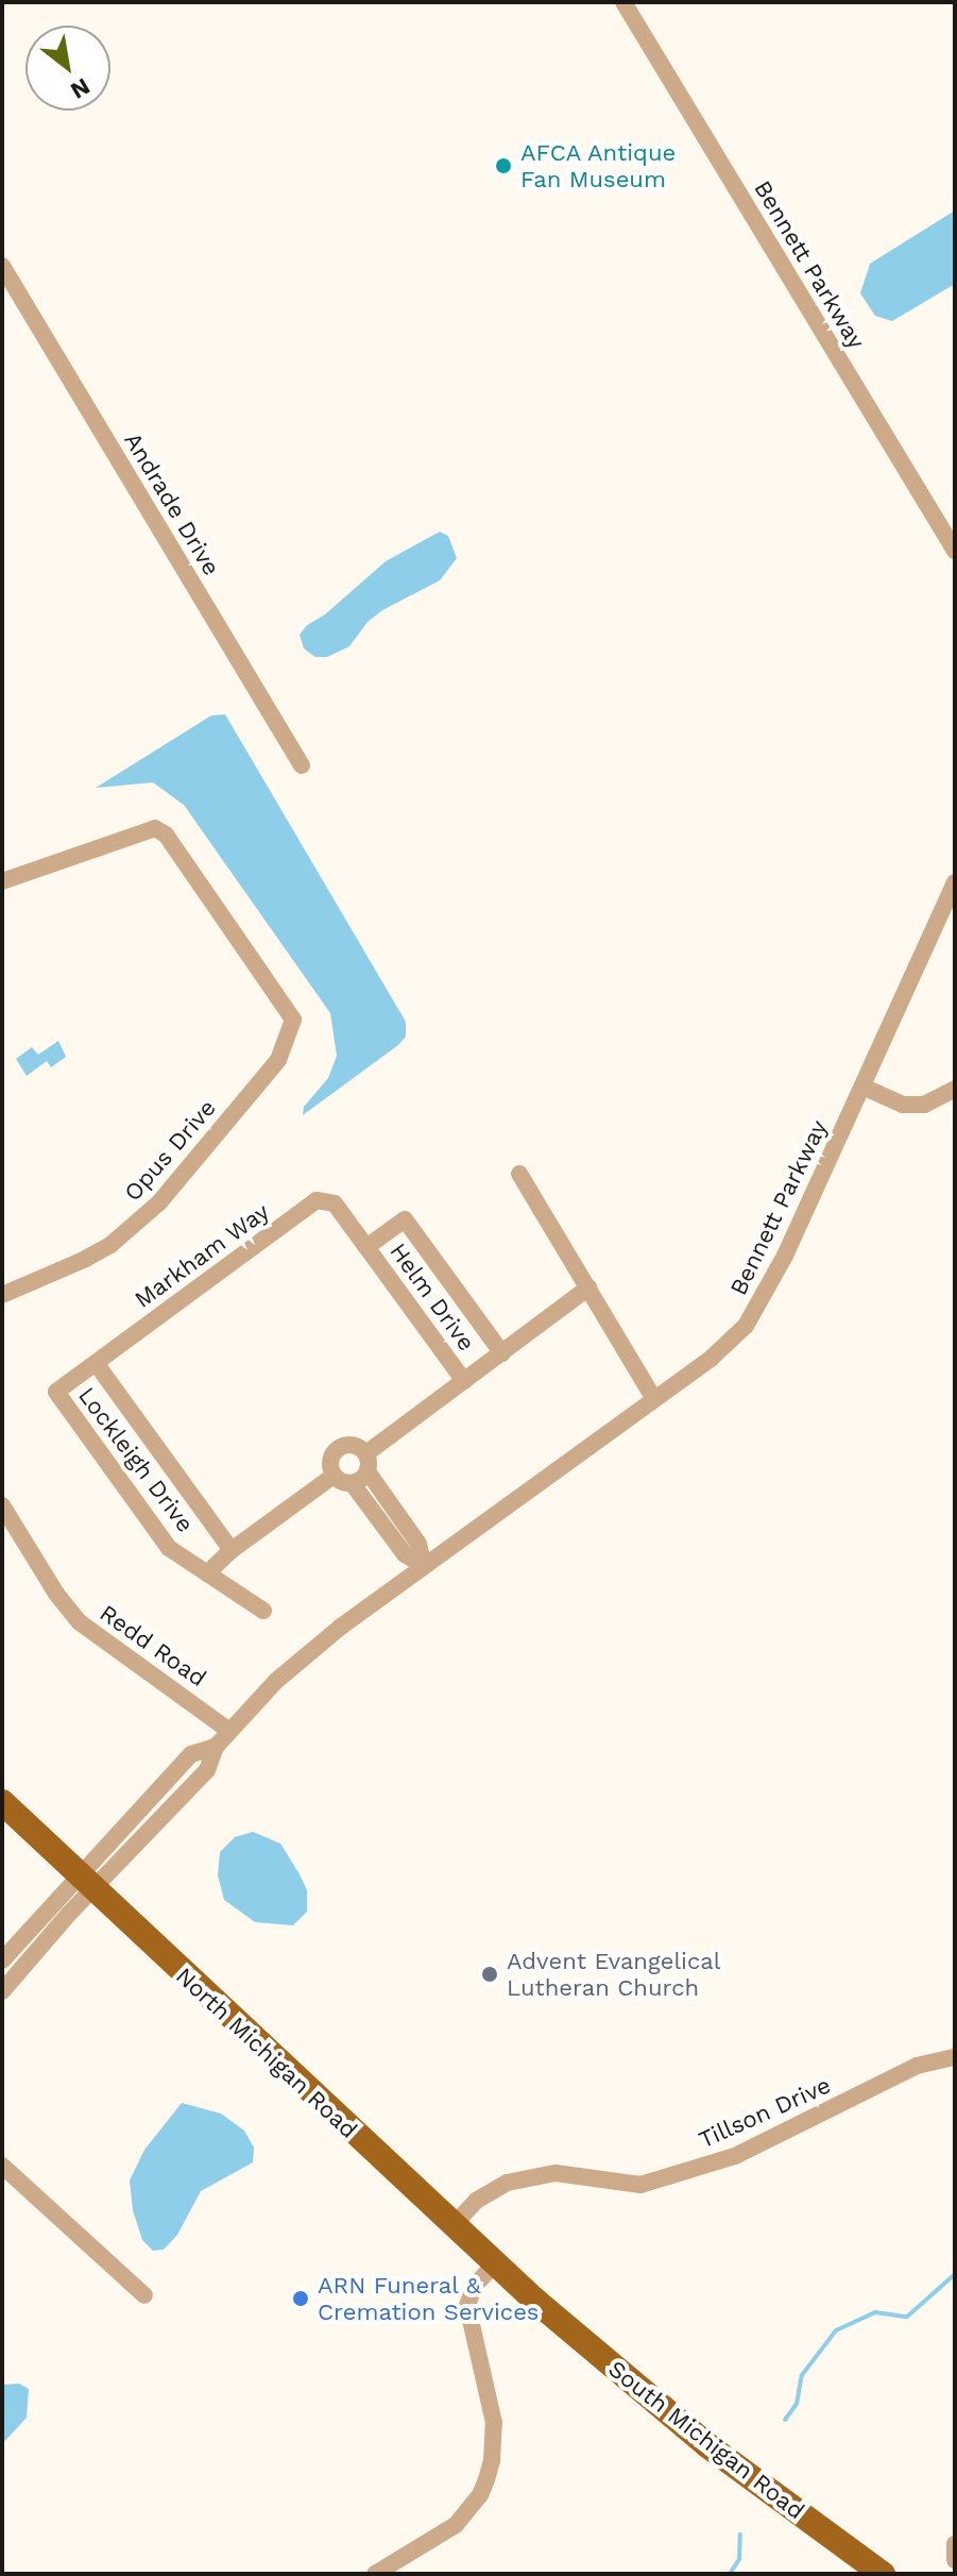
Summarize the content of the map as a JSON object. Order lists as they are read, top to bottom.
{
  "streets": {
    "main road": ["North Michigan Road", "South Michigan Road"],
    "street": [
      "Bennett Parkway",
      "Andrade Drive",
      "Opus Drive",
      "Markham Way",
      "Helm Drive",
      "Lockleigh Drive",
      "Redd Road",
      "Tillson Drive"
    ]
  },
  "crossings": [
    ["Bennett Parkway", "Redd Road"],
    ["Bennett Parkway", "North Michigan Road"],
    ["Markham Way", "Helm Drive"],
    ["Markham Way", "Lockleigh Drive"],
    ["North Michigan Road", "Tillson Drive"],
    ["North Michigan Road", "South Michigan Road"]
  ],
  "places": ["AFCA Antique Fan Museum", "Advent Evangelical Lutheran Church", "ARN Funeral & Cremation Services"],
  "north": "bottom right"
}
